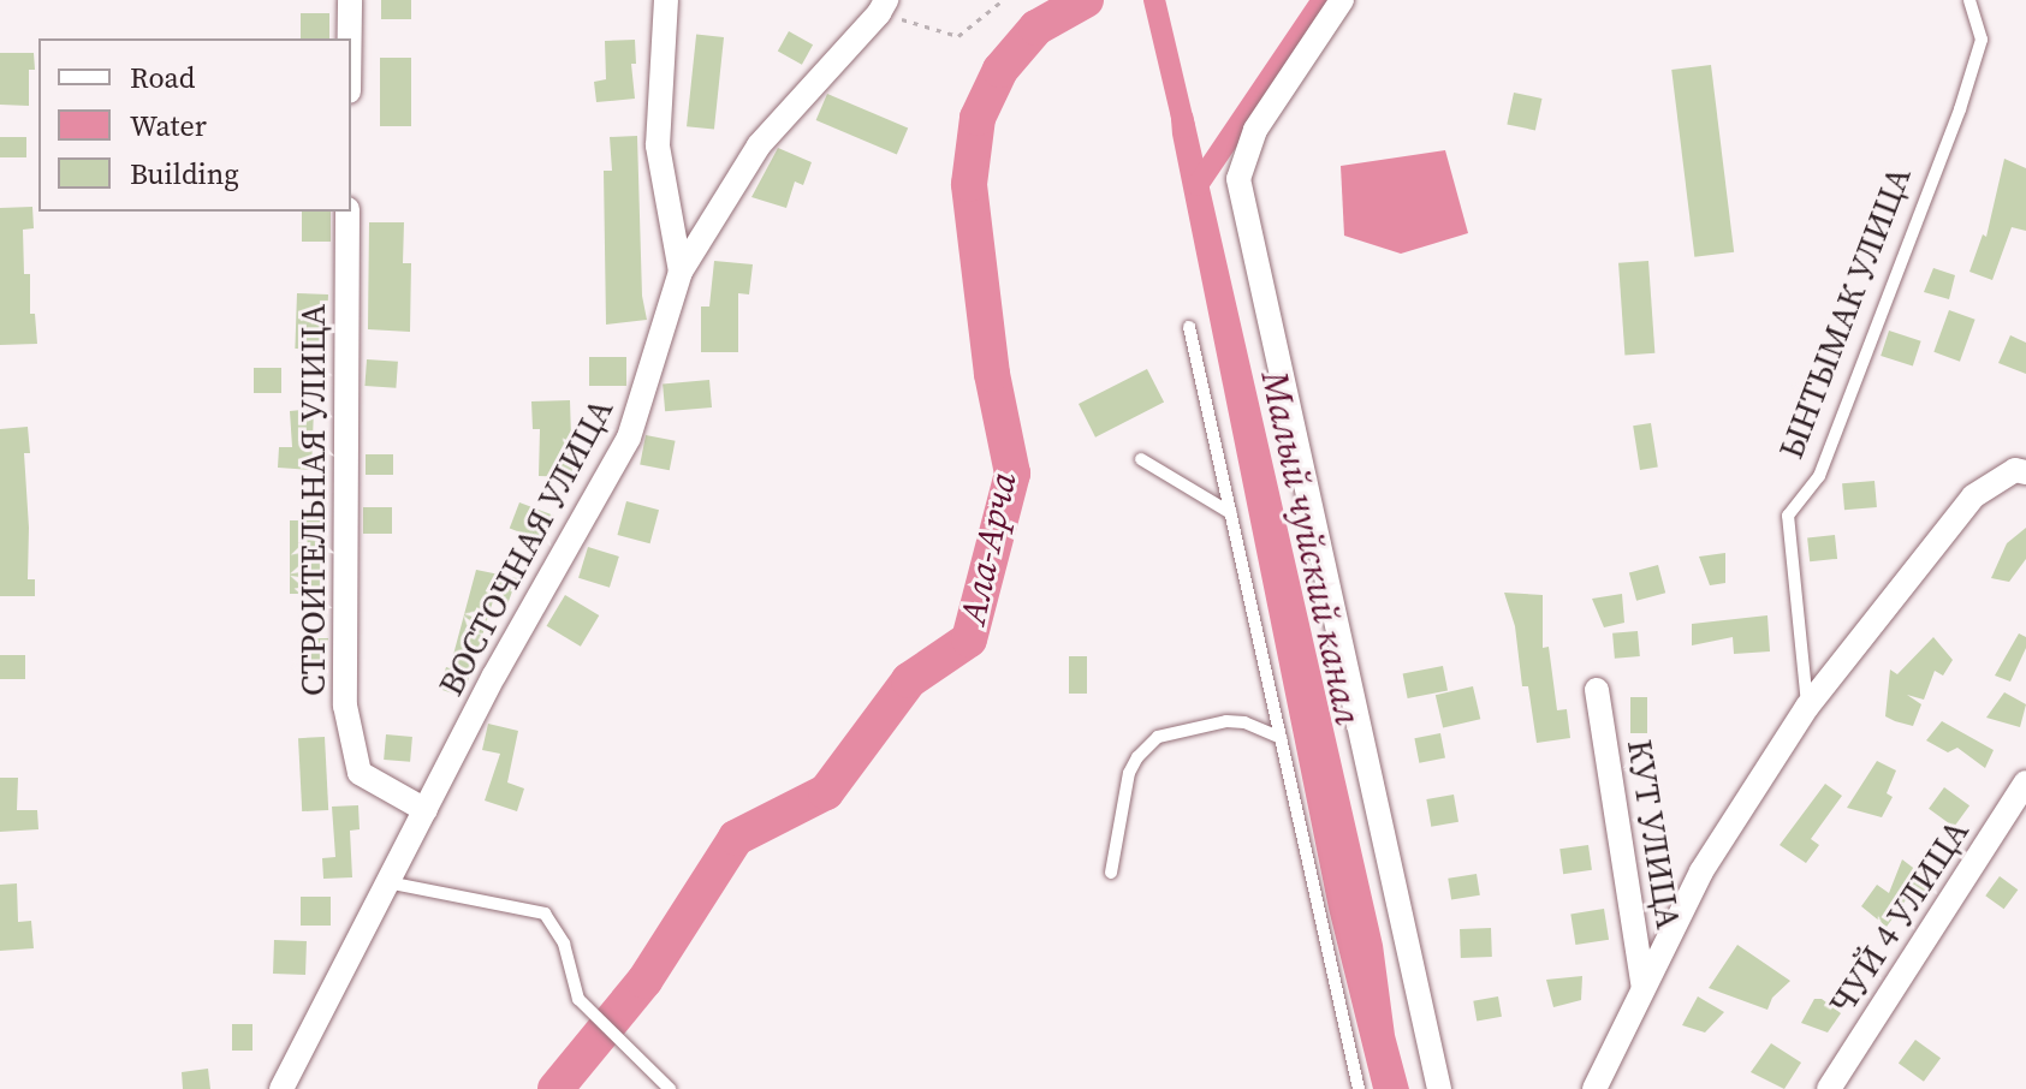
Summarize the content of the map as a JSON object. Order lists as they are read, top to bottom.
{
  "streets": {
    "street": [
      "СТРОИТЕЛЬНАЯ УЛИЦА",
      "ВОСТОЧНАЯ УЛИЦА",
      "КУТ УЛИЦА",
      "ЧУЙ 4 УЛИЦА"
    ],
    "lane": ["ЫНТЫМАК УЛИЦА"]
  },
  "crossings": [
    ["СТРОИТЕЛЬНАЯ УЛИЦА", "ВОСТОЧНАЯ УЛИЦА"]
  ],
  "water": ["Ала-Арча", "Малый чуйский канал"],
  "legend": ["Road", "Water", "Building"]
}
